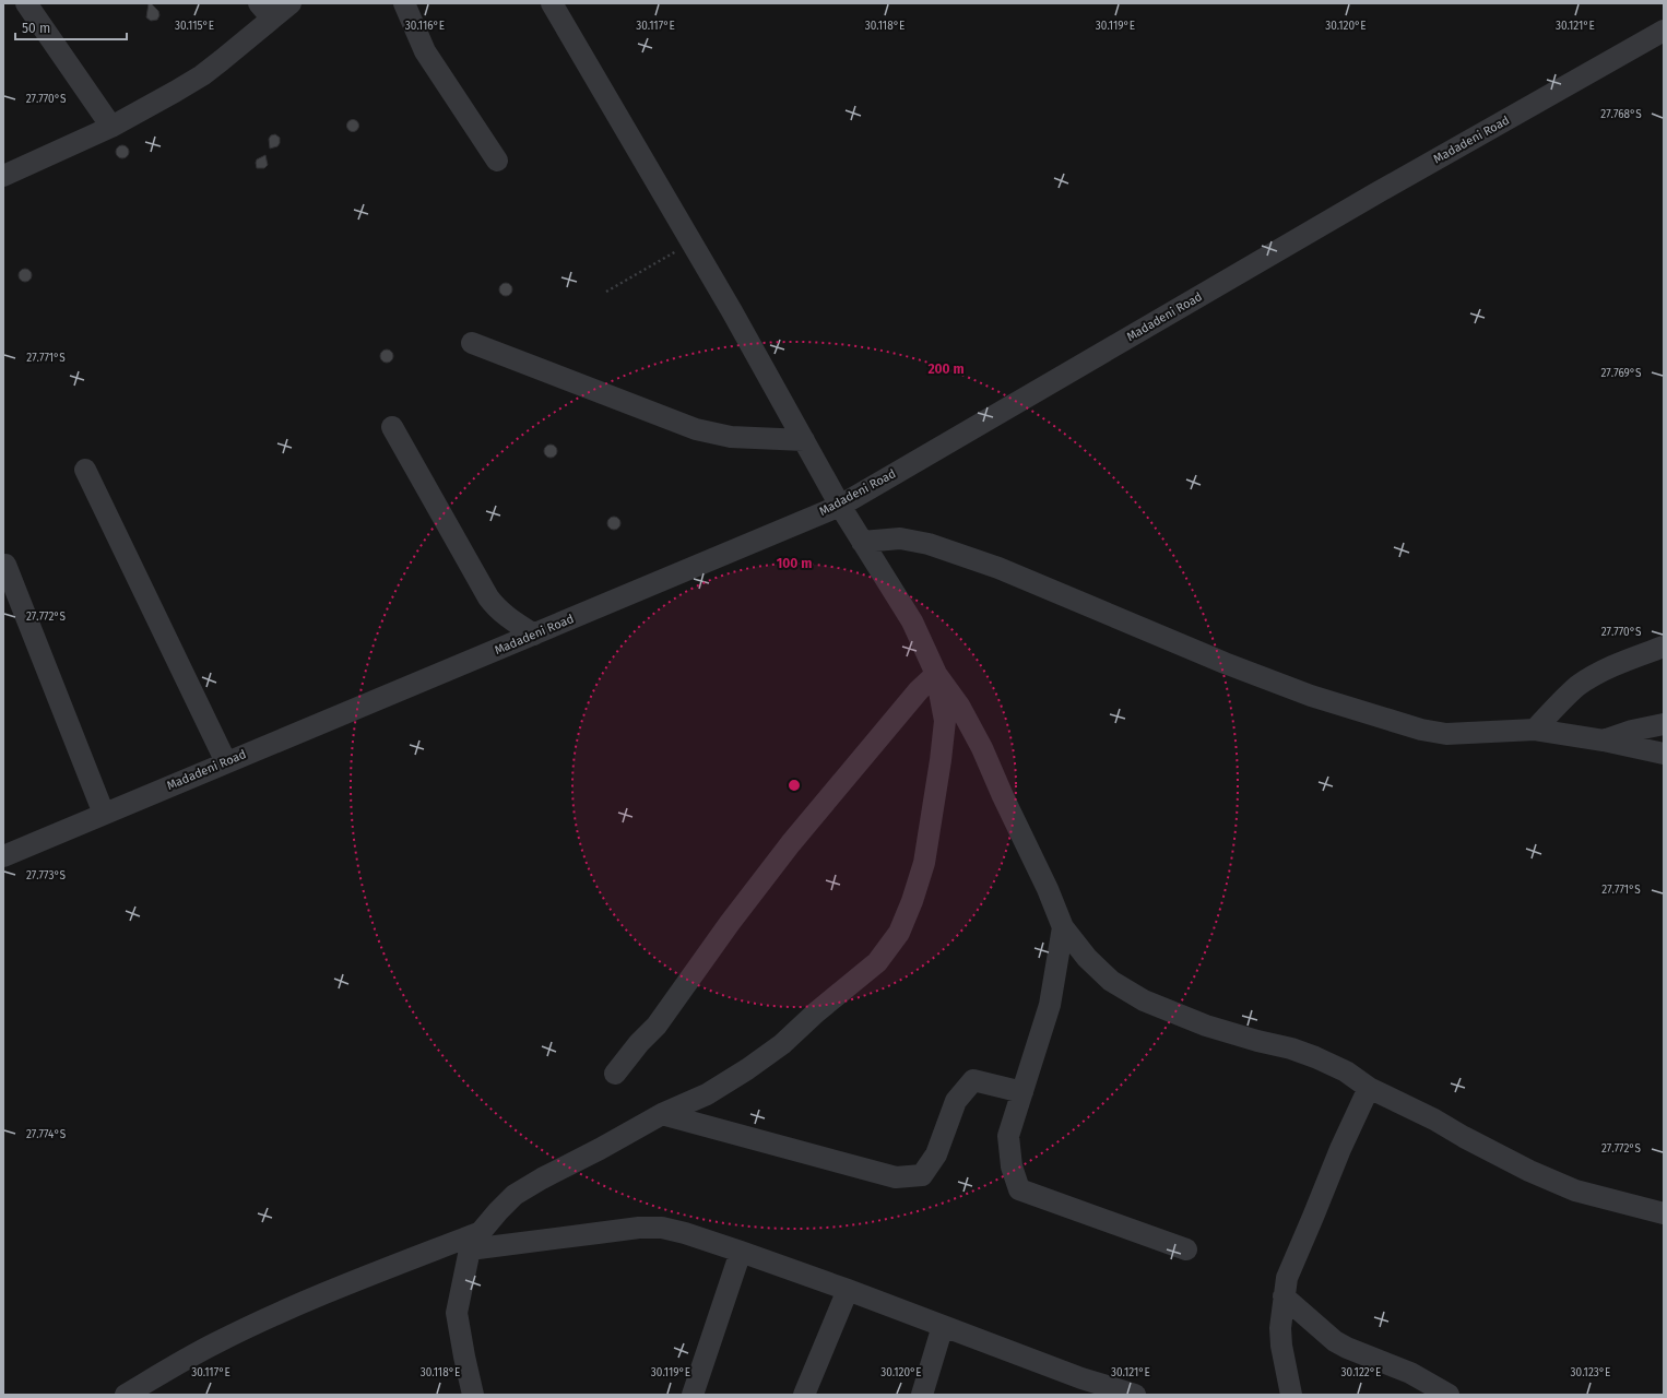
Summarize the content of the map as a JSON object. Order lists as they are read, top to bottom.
{
  "streets": {
    "street": ["Madadeni Road"]
  },
  "scale_bar": "50 m",
  "coordinates": [
    "30.115°E",
    "30.116°E",
    "30.117°E",
    "30.118°E",
    "30.119°E",
    "30.120°E",
    "30.121°E",
    "27.770°S",
    "27.768°S",
    "27.771°S",
    "27.769°S",
    "27.772°S",
    "27.773°S",
    "27.774°S",
    "30.122°E",
    "30.123°E"
  ],
  "rings": ["200 m", "100 m"]
}
